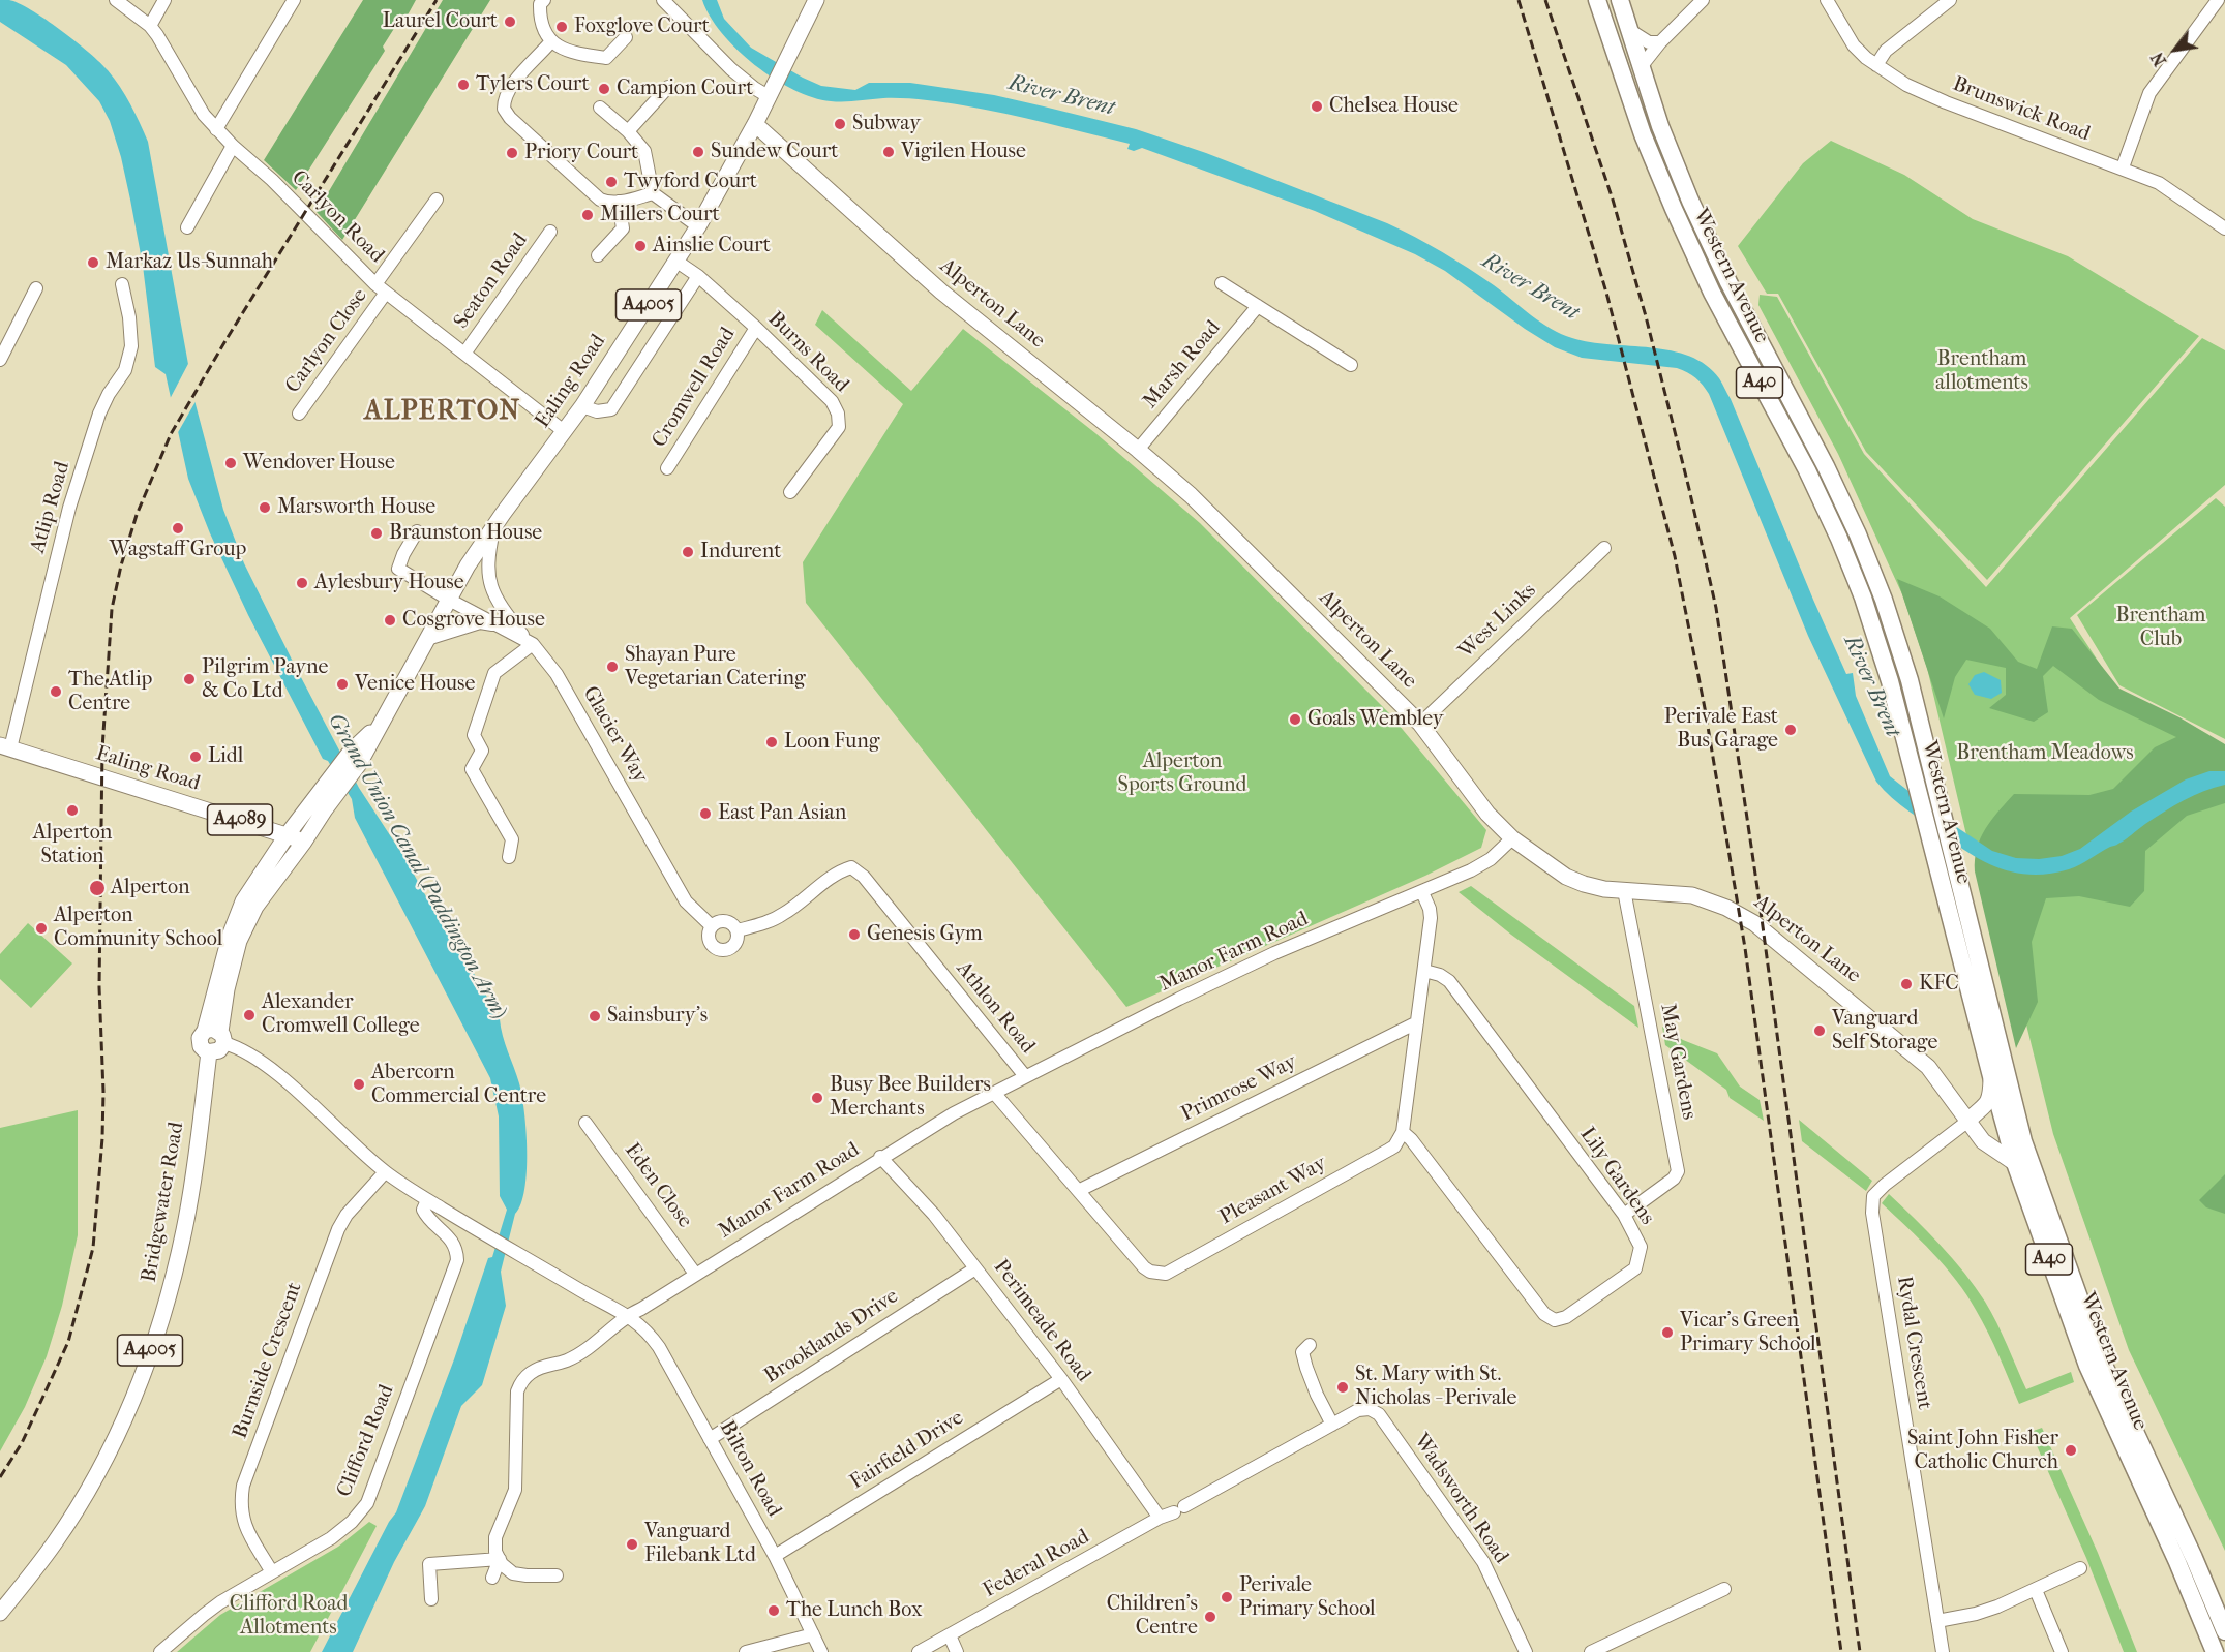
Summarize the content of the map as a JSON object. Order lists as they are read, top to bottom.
{
  "streets": {
    "highway": ["Western Avenue", "A40"],
    "main road": [
      "Alperton Lane",
      "A4005",
      "Ealing Road",
      "A4089",
      "Bridgewater Road"
    ],
    "street": [
      "Brunswick Road",
      "Carlyon Road",
      "Seaton Road",
      "Carlyon Close",
      "Burns Road",
      "Marsh Road",
      "Cromwell Road",
      "Atlip Road",
      "West Links",
      "Glacier Way",
      "Manor Farm Road",
      "Athlon Road",
      "May Gardens",
      "Primrose Way",
      "Lily Gardens",
      "Eden Close",
      "Pleasant Way",
      "Perimeade Road",
      "Brooklands Drive",
      "Rydal Crescent",
      "Burnside Crescent",
      "Clifford Road",
      "Fairfield Drive",
      "Bilton Road",
      "Wadsworth Road",
      "Federal Road"
    ]
  },
  "crossings": [
    ["Carlyon Road", "Seaton Road"],
    ["Carlyon Road", "Carlyon Close"],
    ["Carlyon Road", "Ealing Road"],
    ["Western Avenue", "Alperton Lane"],
    ["Alperton Lane", "Marsh Road"],
    ["Alperton Lane", "Ealing Road"],
    ["Alperton Lane", "West Links"],
    ["Alperton Lane", "Manor Farm Road"],
    ["Alperton Lane", "May Gardens"],
    ["Alperton Lane", "Rydal Crescent"],
    ["A4005", "Ealing Road"],
    ["A4005", "A4089"],
    ["A4005", "Bridgewater Road"],
    ["Burns Road", "Ealing Road"],
    ["Burns Road", "Cromwell Road"],
    ["Ealing Road", "Atlip Road"],
    ["Ealing Road", "Glacier Way"],
    ["Ealing Road", "A4089"],
    ["Glacier Way", "Athlon Road"],
    ["Manor Farm Road", "Athlon Road"],
    ["Manor Farm Road", "Eden Close"],
    ["Manor Farm Road", "Pleasant Way"],
    ["Manor Farm Road", "Perimeade Road"],
    ["Manor Farm Road", "Bilton Road"],
    ["May Gardens", "Lily Gardens"],
    ["Primrose Way", "Pleasant Way"],
    ["Lily Gardens", "Pleasant Way"],
    ["Perimeade Road", "Brooklands Drive"],
    ["Perimeade Road", "Fairfield Drive"],
    ["Perimeade Road", "Federal Road"],
    ["Brooklands Drive", "Bilton Road"],
    ["Burnside Crescent", "Clifford Road"],
    ["Fairfield Drive", "Bilton Road"],
    ["Wadsworth Road", "Federal Road"]
  ],
  "districts": ["ALPERTON"],
  "water": ["River Brent", "Grand Union Canal (Paddington Arm)"],
  "parks": [
    "Brentham allotments",
    "Brentham Club",
    "Brentham Meadows",
    "Alperton Sports Ground",
    "Clifford Road Allotments"
  ],
  "places": [
    "Laurel Court",
    "Foxglove Court",
    "Tylers Court",
    "Campion Court",
    "Chelsea House",
    "Subway",
    "Sundew Court",
    "Vigilen House",
    "Priory Court",
    "Twyford Court",
    "Millers Court",
    "Ainslie Court",
    "Markaz Us-Sunnah",
    "Wendover House",
    "Marsworth House",
    "Wagstaff Group",
    "Braunston House",
    "Indurent",
    "Aylesbury House",
    "Cosgrove House",
    "Shayan Pure Vegetarian Catering",
    "Pilgrim Payne & Co Ltd",
    "Venice House",
    "The Atlip Centre",
    "Goals Wembley",
    "Perivale East Bus Garage",
    "Loon Fung",
    "Lidl",
    "Alperton Station",
    "East Pan Asian",
    "Alperton",
    "Alperton Community School",
    "Genesis Gym",
    "KFC",
    "Alexander Cromwell College",
    "Sainsbury's",
    "Vanguard Self Storage",
    "Abercorn Commercial Centre",
    "Busy Bee Builders Merchants",
    "Vicar's Green Primary School",
    "St. Mary with St. Nicholas - Perivale",
    "Saint John Fisher Catholic Church",
    "Vanguard Filebank Ltd",
    "Perivale Primary School",
    "The Lunch Box",
    "Children's Centre"
  ],
  "north": "bottom left"
}
